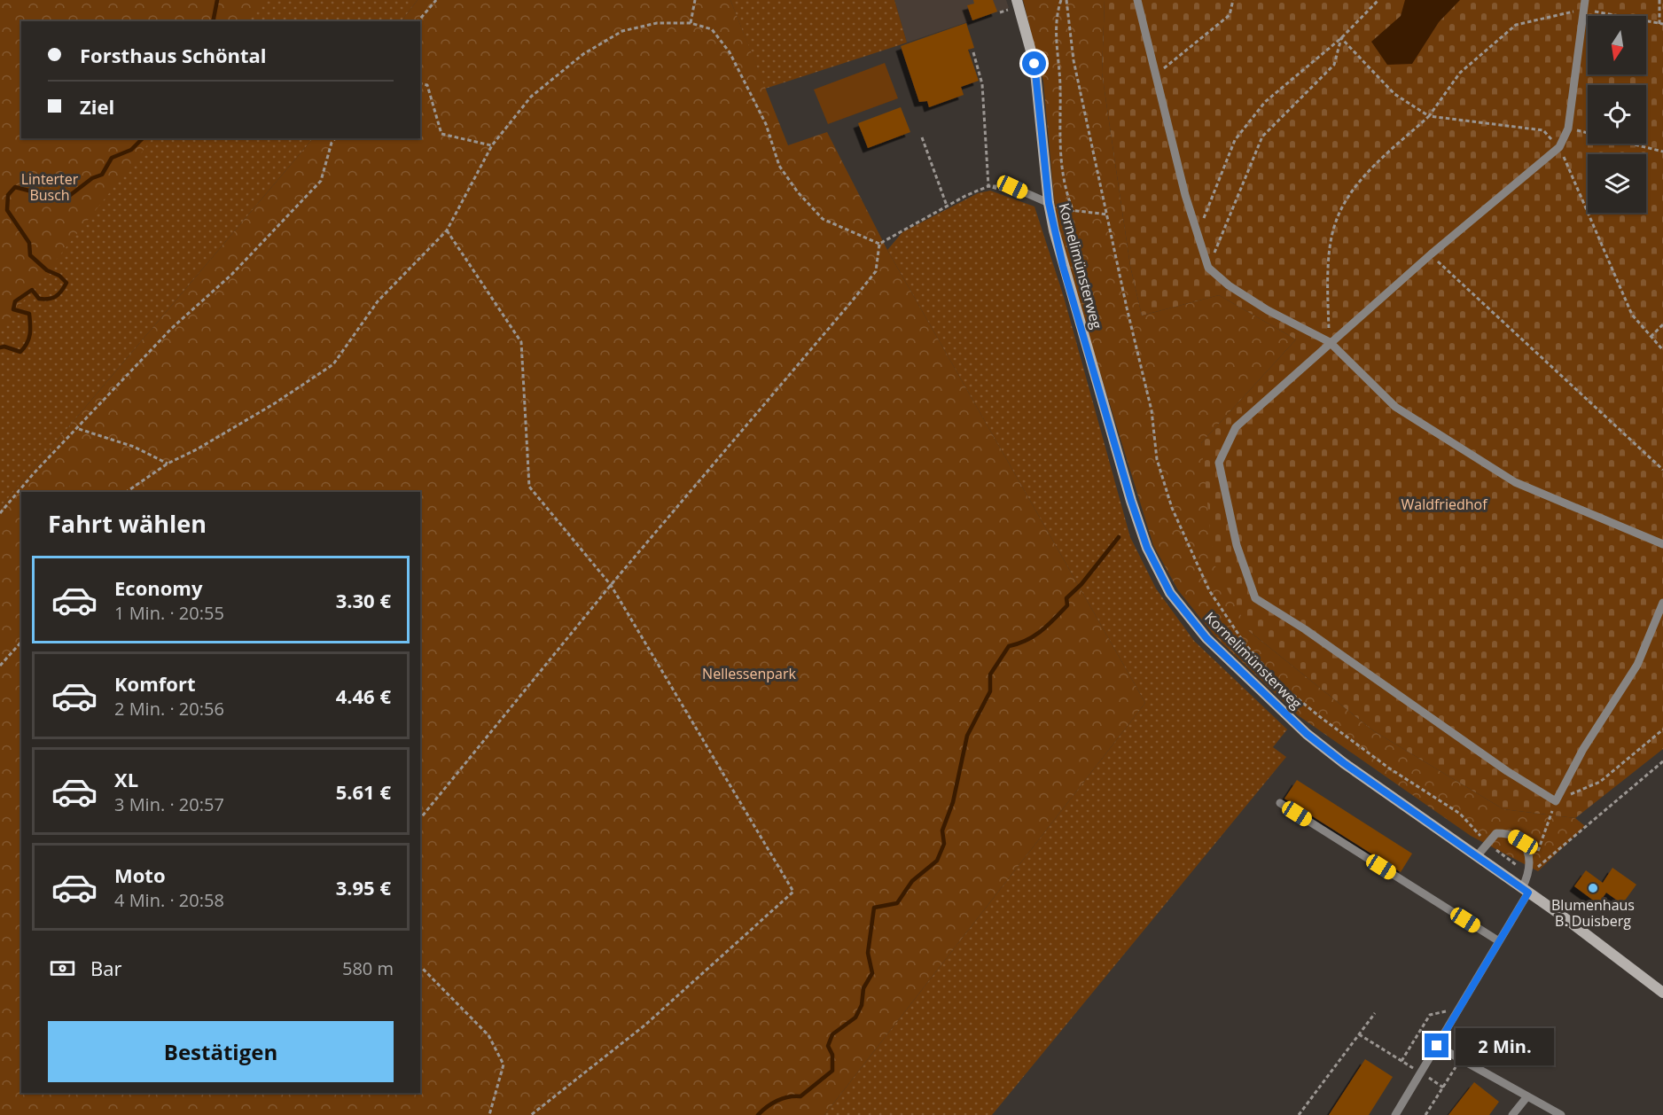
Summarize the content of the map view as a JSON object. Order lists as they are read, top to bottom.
{
  "streets": {
    "street": ["Kornelimünsterweg"]
  },
  "parks": ["Linterter Busch", "Waldfriedhof", "Nellessenpark"],
  "places": ["Blumenhaus B. Duisberg"],
  "north": "bottom",
  "page": {
    "banner": ["Forsthaus Schöntal", "Ziel"],
    "heading": "Fahrt wählen",
    "list": [
      {
        "name": "Economy",
        "note": "1 Min. · 20:55",
        "value": "3.30 €"
      },
      {
        "name": "Komfort",
        "note": "2 Min. · 20:56",
        "value": "4.46 €"
      },
      {
        "name": "XL",
        "note": "3 Min. · 20:57",
        "value": "5.61 €"
      },
      {
        "name": "Moto",
        "note": "4 Min. · 20:58",
        "value": "3.95 €"
      }
    ],
    "pay": ["Bar", "580 m"],
    "buttons": "Bestätigen",
    "bubble": "2 Min."
  }
}
